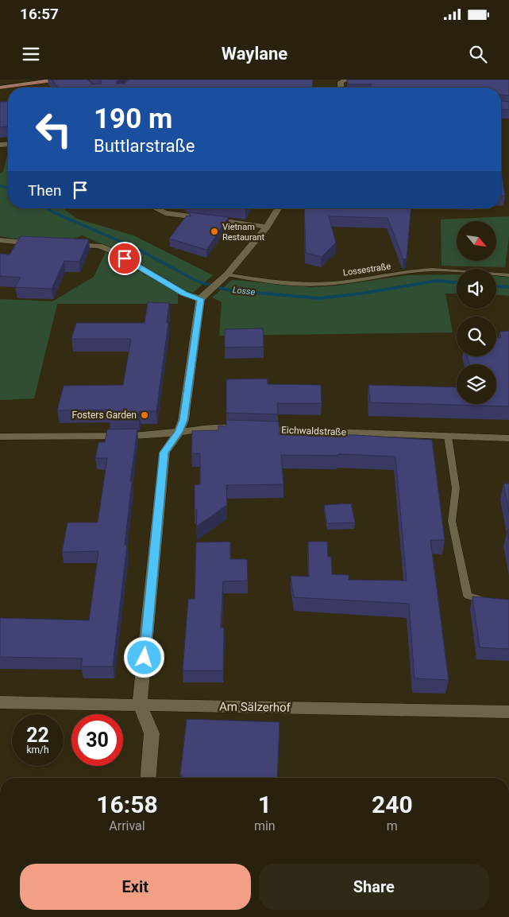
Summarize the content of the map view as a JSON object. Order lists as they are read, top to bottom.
{
  "streets": {
    "street": ["Eichwaldstraße", "Am Sälzerhof"],
    "lane": ["Lossestraße"]
  },
  "water": ["Losse"],
  "places": ["Vietnam Restaurant", "Fosters Garden"],
  "north": "bottom right",
  "page": {
    "status": "16:57",
    "header": "Waylane",
    "turn": ["190 m", "Buttlarstraße"],
    "then": "Then",
    "speed": "22 km/h",
    "limit": "30",
    "eta": [
      "16:58",
      "Arrival",
      "1",
      "min",
      "240",
      "m"
    ],
    "buttons": ["Exit", "Share"]
  }
}
